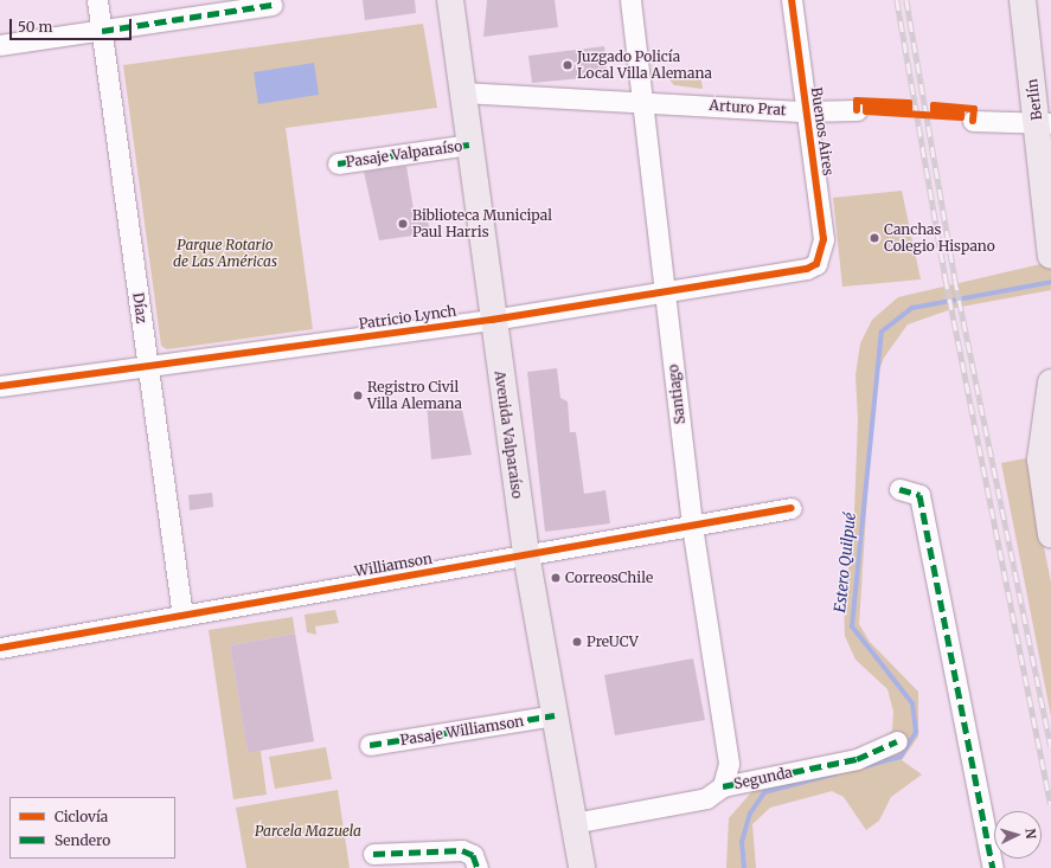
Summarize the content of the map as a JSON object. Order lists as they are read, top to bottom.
{
  "streets": {
    "main road": ["Berlín", "Avenida Valparaíso"],
    "street": [
      "Arturo Prat",
      "Buenos Aires",
      "Pasaje Valparaíso",
      "Díaz",
      "Patricio Lynch",
      "Santiago",
      "Williamson",
      "Pasaje Williamson",
      "Segunda"
    ]
  },
  "crossings": [
    ["Arturo Prat", "Buenos Aires"],
    ["Arturo Prat", "Santiago"],
    ["Arturo Prat", "Avenida Valparaíso"],
    ["Buenos Aires", "Patricio Lynch"],
    ["Pasaje Valparaíso", "Avenida Valparaíso"],
    ["Díaz", "Patricio Lynch"],
    ["Díaz", "Williamson"],
    ["Patricio Lynch", "Santiago"],
    ["Patricio Lynch", "Avenida Valparaíso"],
    ["Santiago", "Williamson"],
    ["Santiago", "Segunda"],
    ["Avenida Valparaíso", "Williamson"],
    ["Avenida Valparaíso", "Pasaje Williamson"],
    ["Avenida Valparaíso", "Segunda"]
  ],
  "water": ["Estero Quilpué"],
  "parks": ["Parque Rotario de Las Américas", "Parcela Mazuela"],
  "places": [
    "Juzgado Policía Local Villa Alemana",
    "Biblioteca Municipal Paul Harris",
    "Canchas Colegio Hispano",
    "Registro Civil Villa Alemana",
    "CorreosChile",
    "PreUCV"
  ],
  "legend": ["Ciclovía", "Sendero"],
  "scale_bar": "50 m",
  "north": "right"
}
